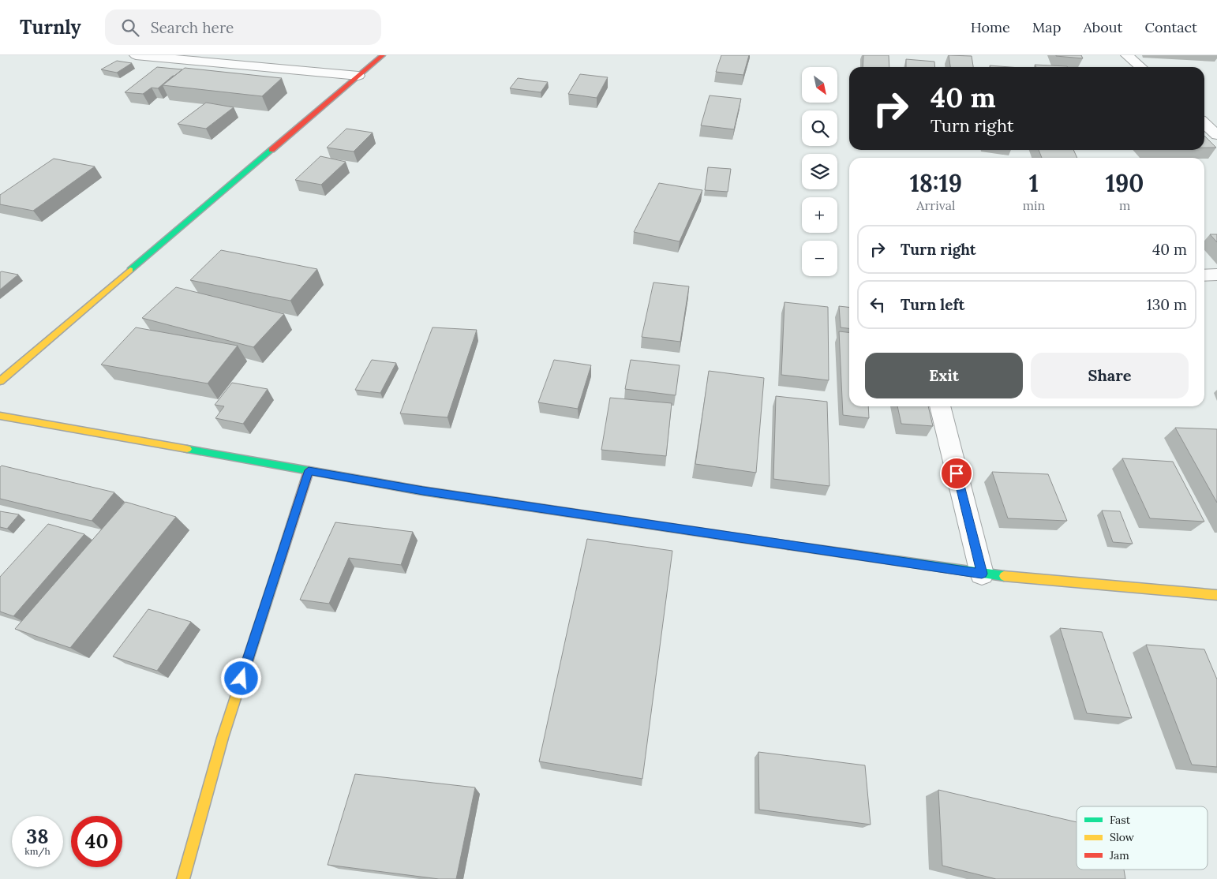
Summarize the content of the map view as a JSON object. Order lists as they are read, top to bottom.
{
  "legend": ["Fast", "Slow", "Jam"],
  "north": "bottom right",
  "page": {
    "header": "Turnly",
    "search": "Search here",
    "nav": [
      "Home",
      "Map",
      "About",
      "Contact"
    ],
    "map_buttons": ["+", "−"],
    "turn": ["40 m", "Turn right"],
    "eta": [
      "18:19",
      "Arrival",
      "1",
      "min",
      "190",
      "m"
    ],
    "list": [
      {
        "name": "Turn right",
        "value": "40 m"
      },
      {
        "name": "Turn left",
        "value": "130 m"
      }
    ],
    "buttons": ["Exit", "Share"],
    "speed": "38 km/h",
    "limit": "40"
  }
}
